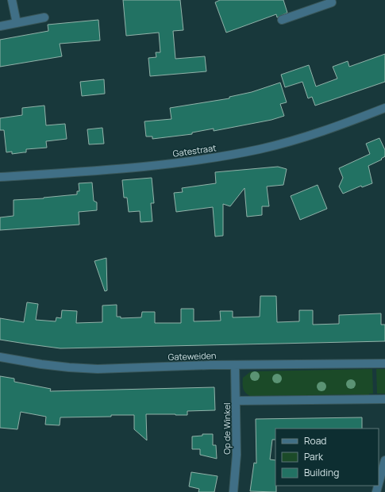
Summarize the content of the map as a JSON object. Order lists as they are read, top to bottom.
{
  "streets": {
    "street": ["Gatestraat", "Gateweiden", "Op de Winkel"]
  },
  "crossings": [
    ["Gateweiden", "Op de Winkel"]
  ],
  "legend": ["Road", "Park", "Building"]
}
